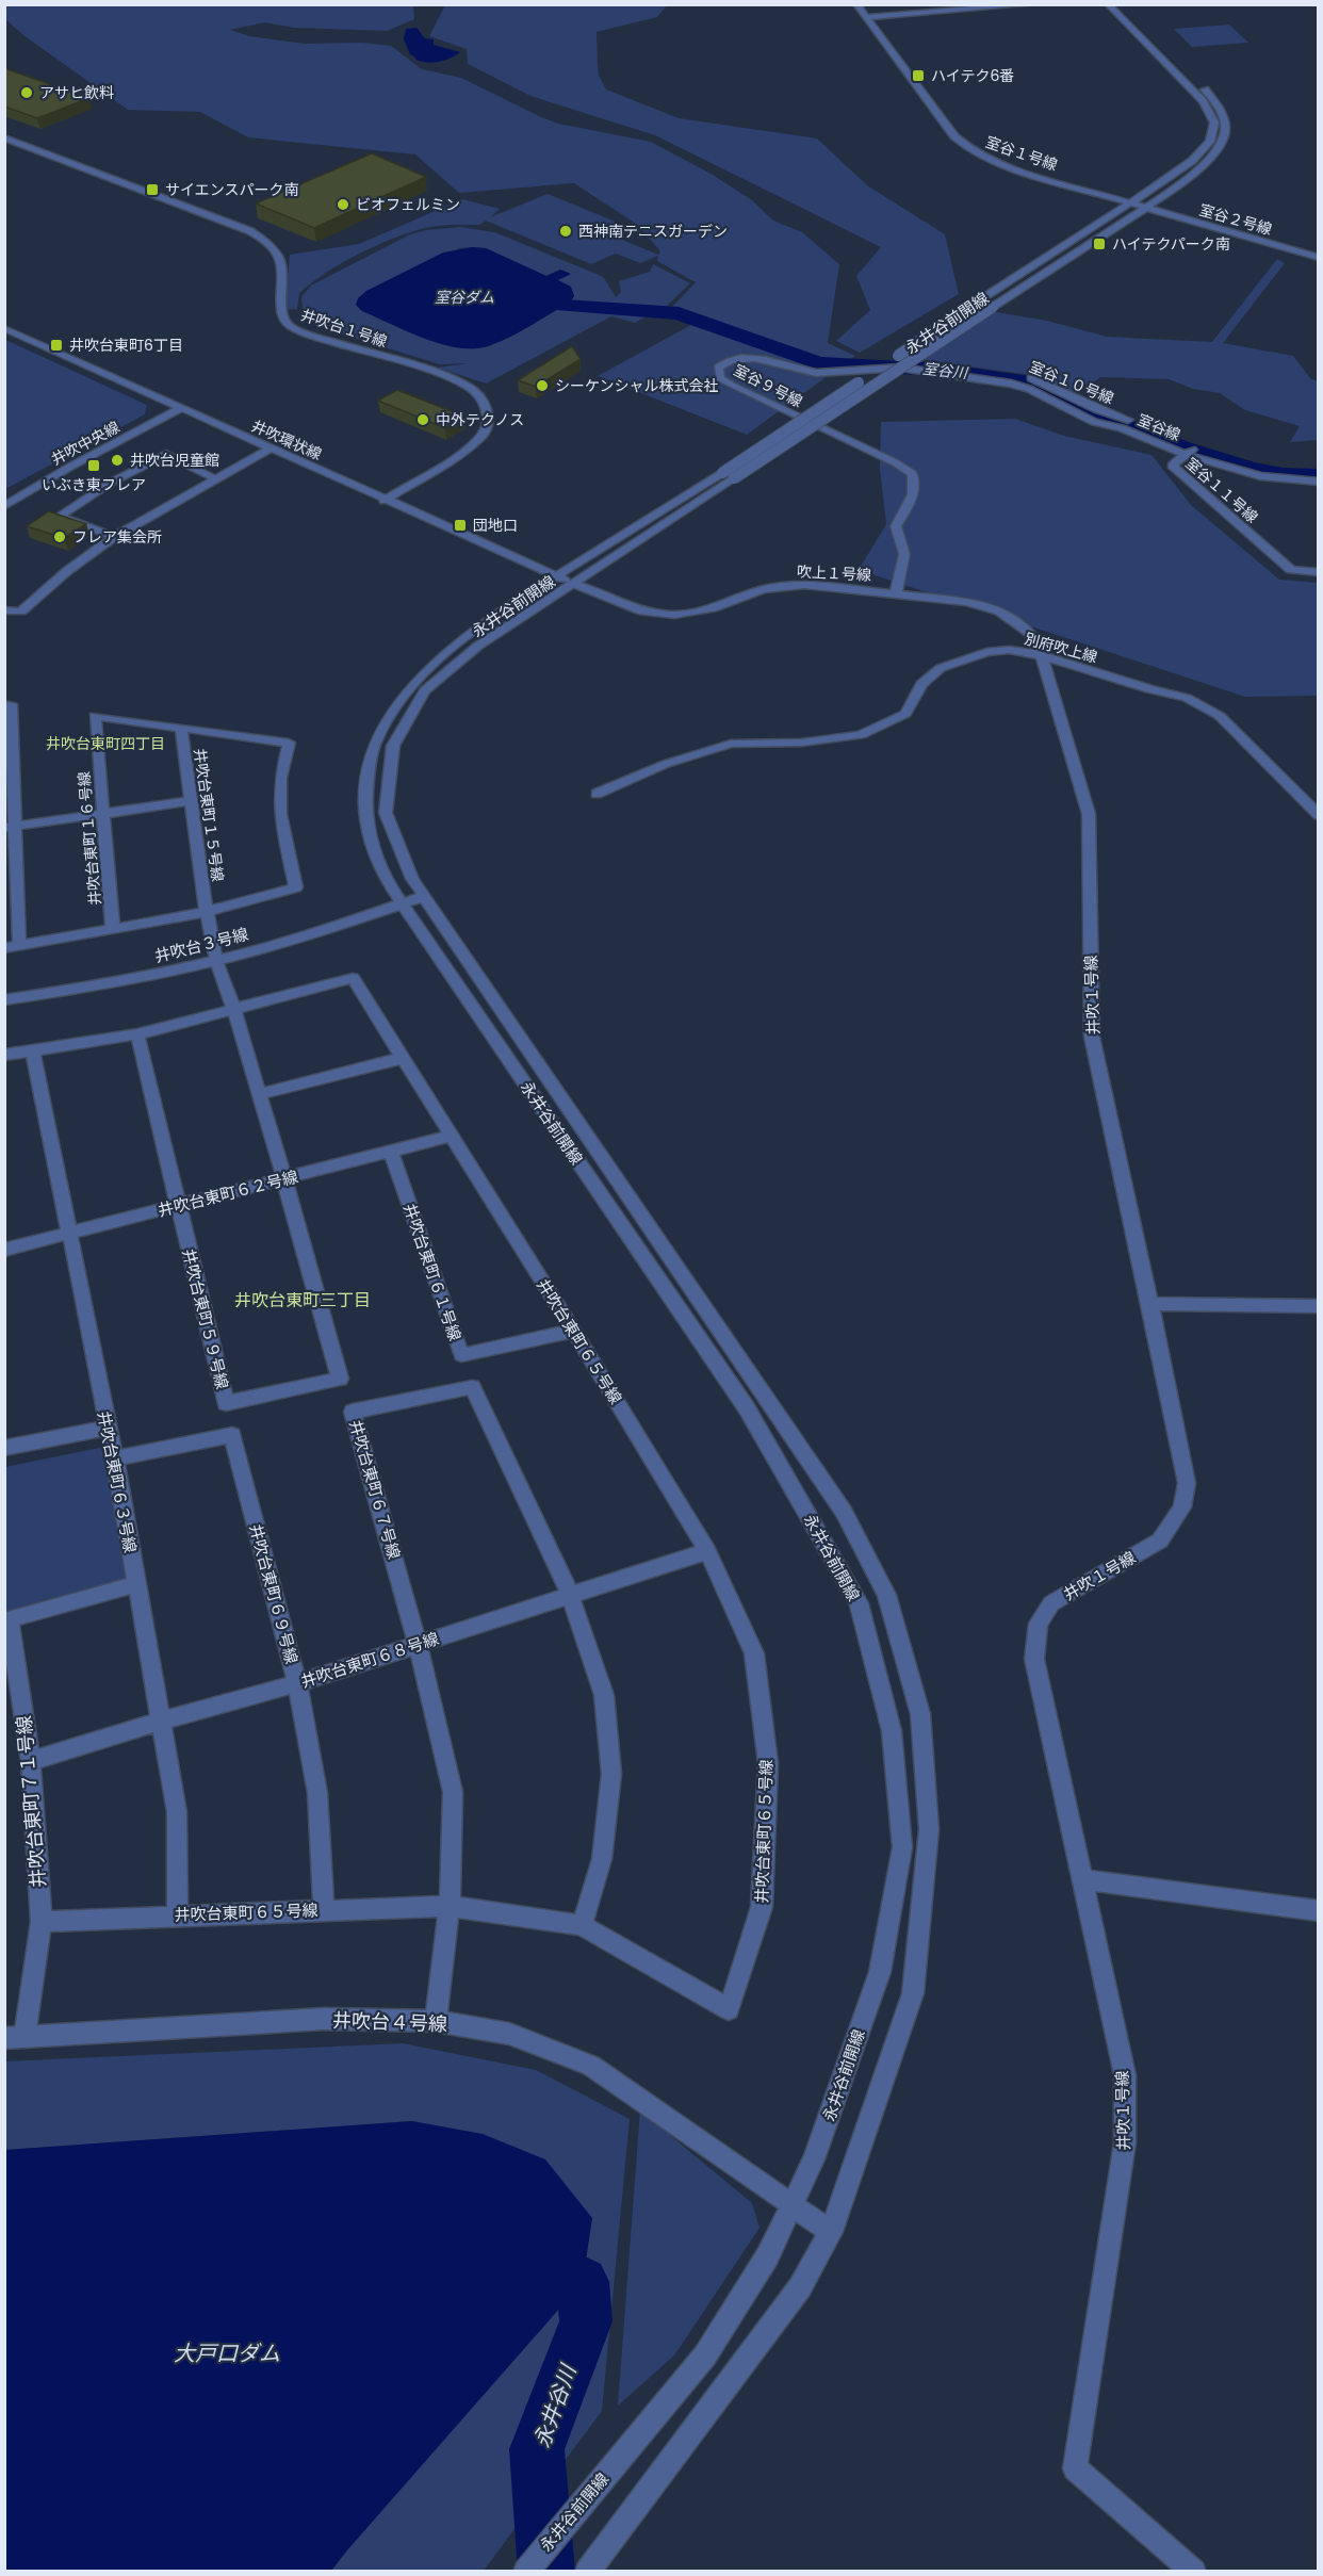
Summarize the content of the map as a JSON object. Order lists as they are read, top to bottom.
{
  "streets": {
    "street": [
      "室谷１号線",
      "室谷２号線",
      "永井谷前開線",
      "井吹台１号線",
      "室谷１０号線",
      "室谷９号線",
      "室谷線",
      "井吹環状線",
      "井吹中央線",
      "室谷１１号線",
      "吹上１号線",
      "別府吹上線",
      "井吹台東町１５号線",
      "井吹台東町１６号線",
      "井吹台３号線",
      "井吹１号線",
      "井吹台東町６２号線",
      "井吹台東町６１号線",
      "井吹台東町５９号線",
      "井吹台東町６５号線",
      "井吹台東町６３号線",
      "井吹台東町６７号線",
      "井吹台東町６９号線",
      "井吹台東町６８号線",
      "井吹台東町７１号線",
      "井吹台４号線"
    ]
  },
  "crossings": [
    ["室谷１号線", "室谷２号線"],
    ["室谷１号線", "永井谷前開線"],
    ["室谷２号線", "永井谷前開線"],
    ["永井谷前開線", "井吹環状線"],
    ["永井谷前開線", "吹上１号線"],
    ["永井谷前開線", "井吹台３号線"],
    ["永井谷前開線", "井吹台４号線"],
    ["井吹台１号線", "井吹環状線"],
    ["室谷１０号線", "室谷９号線"],
    ["室谷１０号線", "室谷線"],
    ["室谷９号線", "室谷線"],
    ["室谷９号線", "吹上１号線"],
    ["室谷線", "室谷１１号線"],
    ["井吹環状線", "井吹中央線"],
    ["井吹環状線", "吹上１号線"],
    ["吹上１号線", "別府吹上線"],
    ["吹上１号線", "井吹１号線"],
    ["別府吹上線", "井吹１号線"],
    ["井吹台東町１５号線", "井吹台東町１６号線"],
    ["井吹台東町１５号線", "井吹台３号線"],
    ["井吹台東町１５号線", "井吹台東町５９号線"],
    ["井吹台３号線", "井吹台東町５９号線"],
    ["井吹台東町６２号線", "井吹台東町６１号線"],
    ["井吹台東町６２号線", "井吹台東町５９号線"],
    ["井吹台東町６２号線", "井吹台東町６５号線"],
    ["井吹台東町６２号線", "井吹台東町６３号線"],
    ["井吹台東町６１号線", "井吹台東町６５号線"],
    ["井吹台東町５９号線", "井吹台東町６５号線"],
    ["井吹台東町６５号線", "井吹台東町６３号線"],
    ["井吹台東町６５号線", "井吹台東町６７号線"],
    ["井吹台東町６５号線", "井吹台東町６９号線"],
    ["井吹台東町６５号線", "井吹台東町６８号線"],
    ["井吹台東町６５号線", "井吹台東町７１号線"],
    ["井吹台東町６３号線", "井吹台東町６９号線"],
    ["井吹台東町６３号線", "井吹台東町６８号線"],
    ["井吹台東町６３号線", "井吹台東町７１号線"],
    ["井吹台東町６７号線", "井吹台東町６８号線"],
    ["井吹台東町６７号線", "井吹台４号線"],
    ["井吹台東町６９号線", "井吹台東町６８号線"],
    ["井吹台東町６８号線", "井吹台東町７１号線"],
    ["井吹台東町７１号線", "井吹台４号線"]
  ],
  "districts": ["井吹台東町四丁目", "井吹台東町三丁目"],
  "water": [
    "室谷ダム",
    "室谷川",
    "大戸口ダム",
    "永井谷川"
  ],
  "places": {
    "transit": [
      "ハイテク6番",
      "サイエンスパーク南",
      "ハイテクパーク南",
      "井吹台東町6丁目",
      "いぶき東フレア",
      "団地口"
    ],
    "other": [
      "アサヒ飲料",
      "ビオフェルミン",
      "西神南テニスガーデン",
      "シーケンシャル株式会社",
      "中外テクノス",
      "井吹台児童館",
      "フレア集会所"
    ]
  }
}
